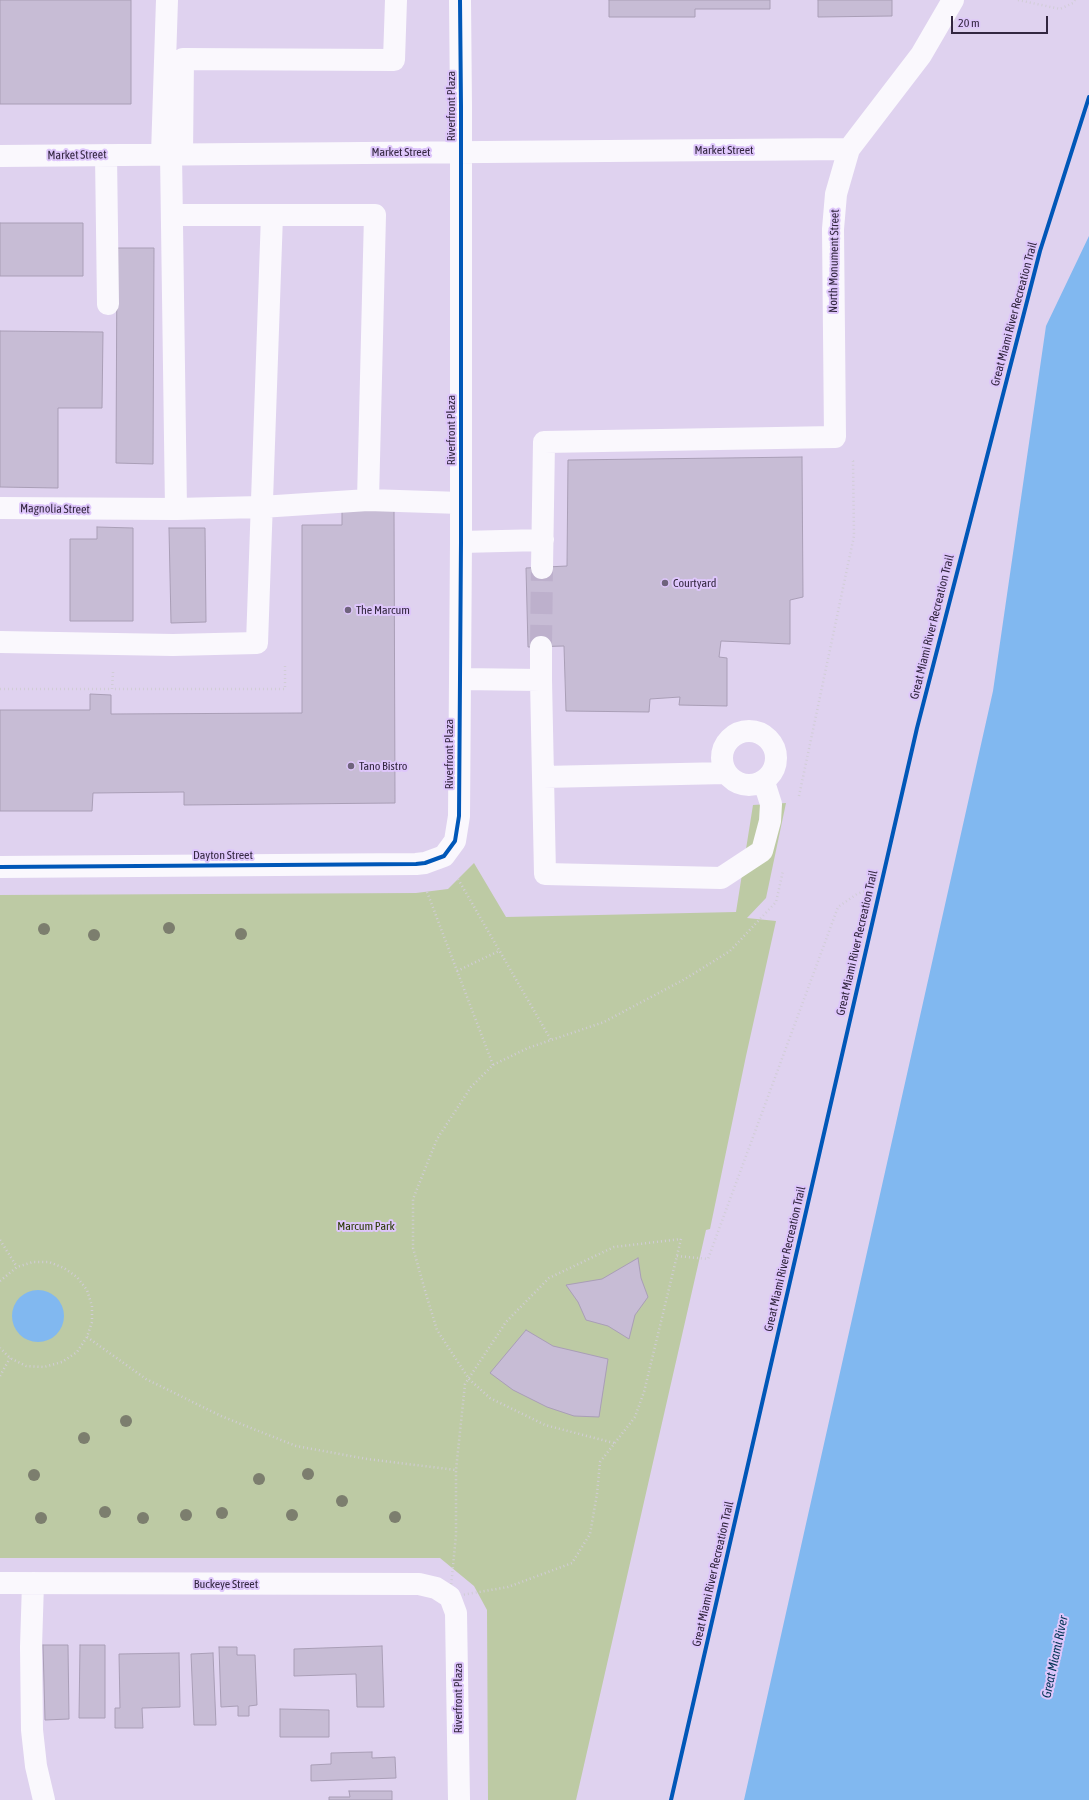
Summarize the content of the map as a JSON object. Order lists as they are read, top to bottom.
{
  "streets": {
    "street": [
      "Riverfront Plaza",
      "Market Street",
      "North Monument Street",
      "Magnolia Street",
      "Dayton Street",
      "Buckeye Street"
    ],
    "cycle path": ["Great Miami River Recreation Trail"]
  },
  "crossings": [
    ["Riverfront Plaza", "Market Street"],
    ["Riverfront Plaza", "Magnolia Street"],
    ["Riverfront Plaza", "Dayton Street"],
    ["Riverfront Plaza", "Buckeye Street"],
    ["Market Street", "North Monument Street"]
  ],
  "water": ["Great Miami River"],
  "parks": ["Marcum Park"],
  "places": ["Courtyard", "The Marcum", "Tano Bistro"],
  "scale_bar": "20 m"
}
